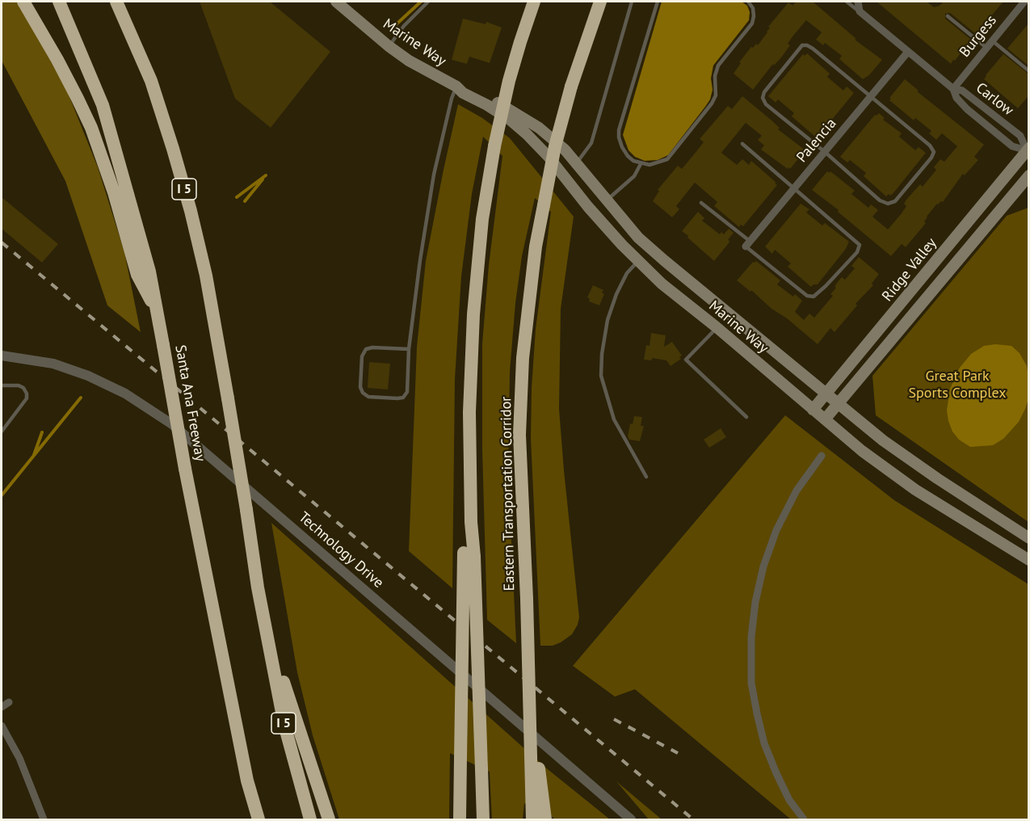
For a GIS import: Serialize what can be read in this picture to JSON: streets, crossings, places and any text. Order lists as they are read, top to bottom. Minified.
{"streets":{"highway":["I 5","Santa Ana Freeway","Eastern Transportation Corridor"],"main road":["Marine Way","Ridge Valley"],"street":["Burgess","Carlow","Palencia","Technology Drive"]},"crossings":[["Burgess","Carlow"],["Marine Way","Ridge Valley"],["Carlow","Palencia"],["Carlow","Ridge Valley"]],"parks":["Great Park Sports Complex"]}
